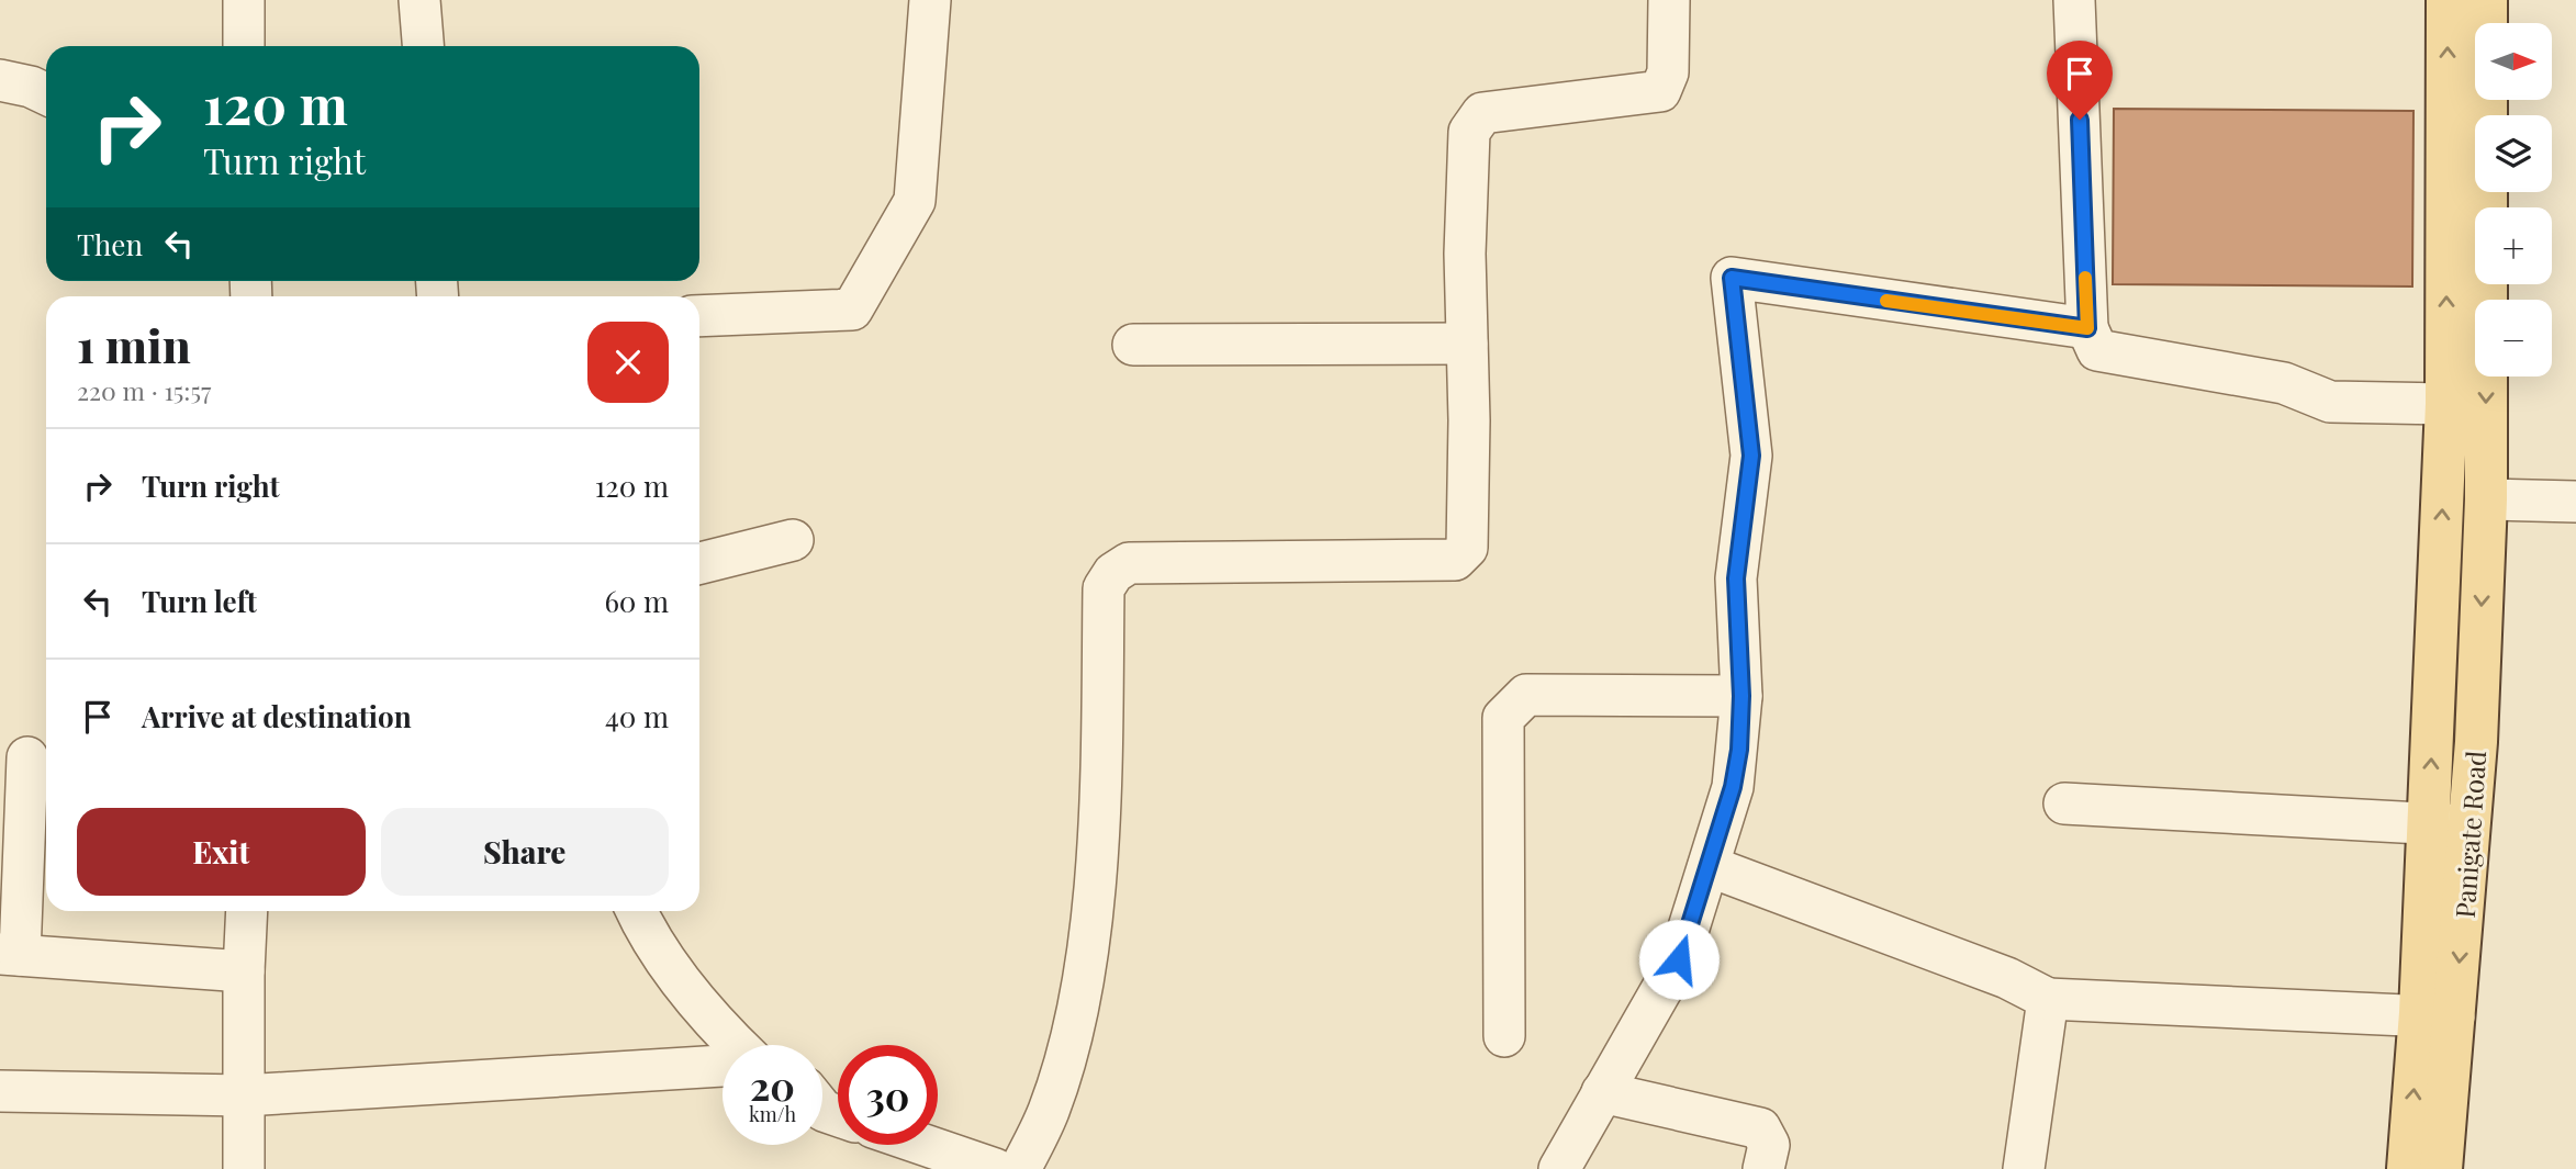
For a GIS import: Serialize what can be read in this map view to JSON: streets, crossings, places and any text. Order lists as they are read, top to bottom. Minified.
{"streets":{"main road":["Panigate Road"]},"north":"right","page":{"map_buttons":["+","−"],"turn":["120 m","Turn right"],"then":"Then","heading":["1 min","220 m · 15:57"],"list":[{"name":"Turn right","value":"120 m"},{"name":"Turn left","value":"60 m"},{"name":"Arrive at destination","value":"40 m"}],"buttons":["Exit","Share"],"speed":"20 km/h","limit":"30"}}
